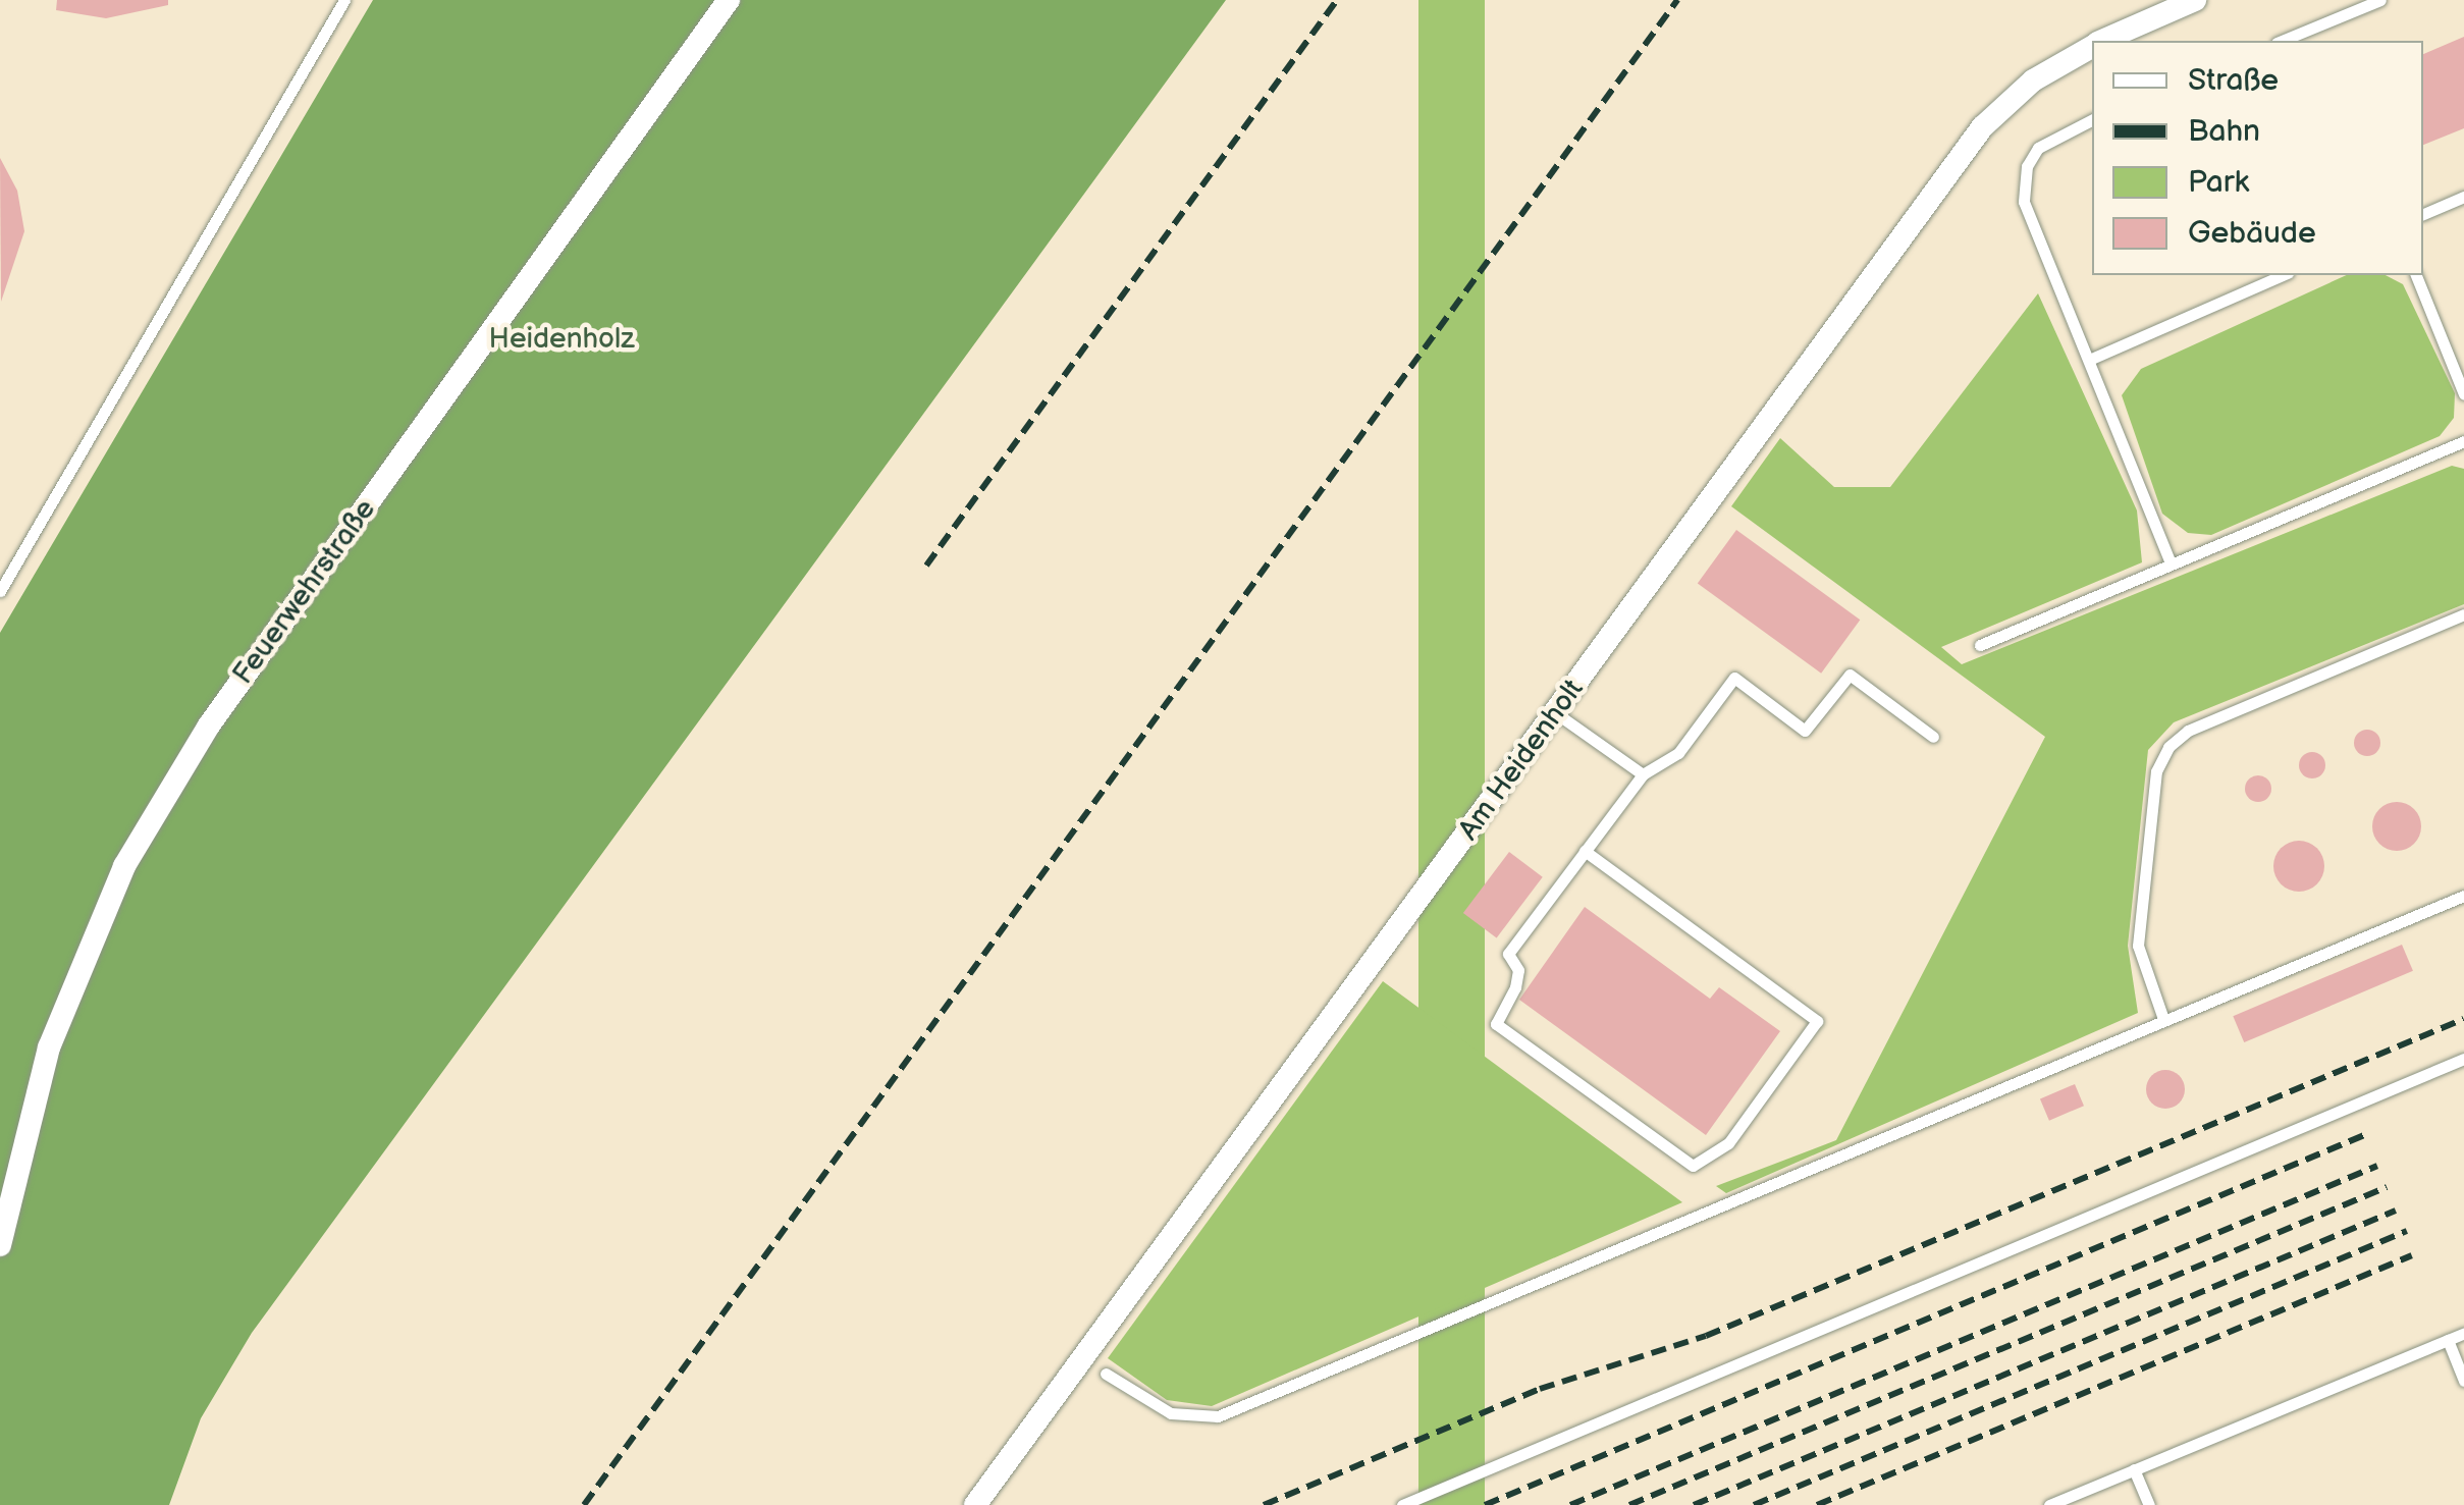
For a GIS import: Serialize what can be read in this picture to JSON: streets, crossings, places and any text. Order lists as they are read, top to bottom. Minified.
{"streets":{"street":["Feuerwehrstraße","Am Heidenholt"]},"parks":["Heidenholz"],"legend":["Straße","Bahn","Park","Gebäude"]}
